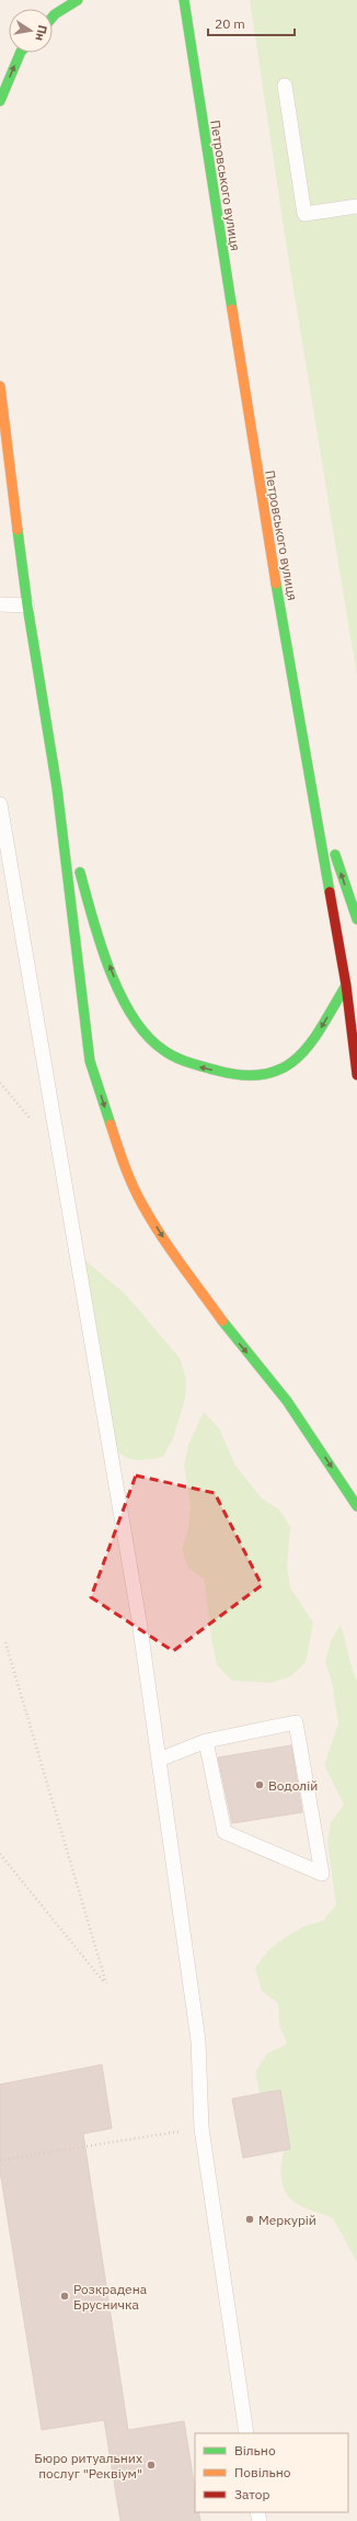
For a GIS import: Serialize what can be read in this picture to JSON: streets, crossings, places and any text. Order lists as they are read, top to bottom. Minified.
{"streets":{"main road":["Петровського вулиця"]},"places":["Водолій","Меркурій","Розкрадена Брусничка","Бюро ритуальних послуг \"Реквіум\""],"legend":["Вільно","Повільно","Затор"],"scale_bar":"20 m","north":"right"}
